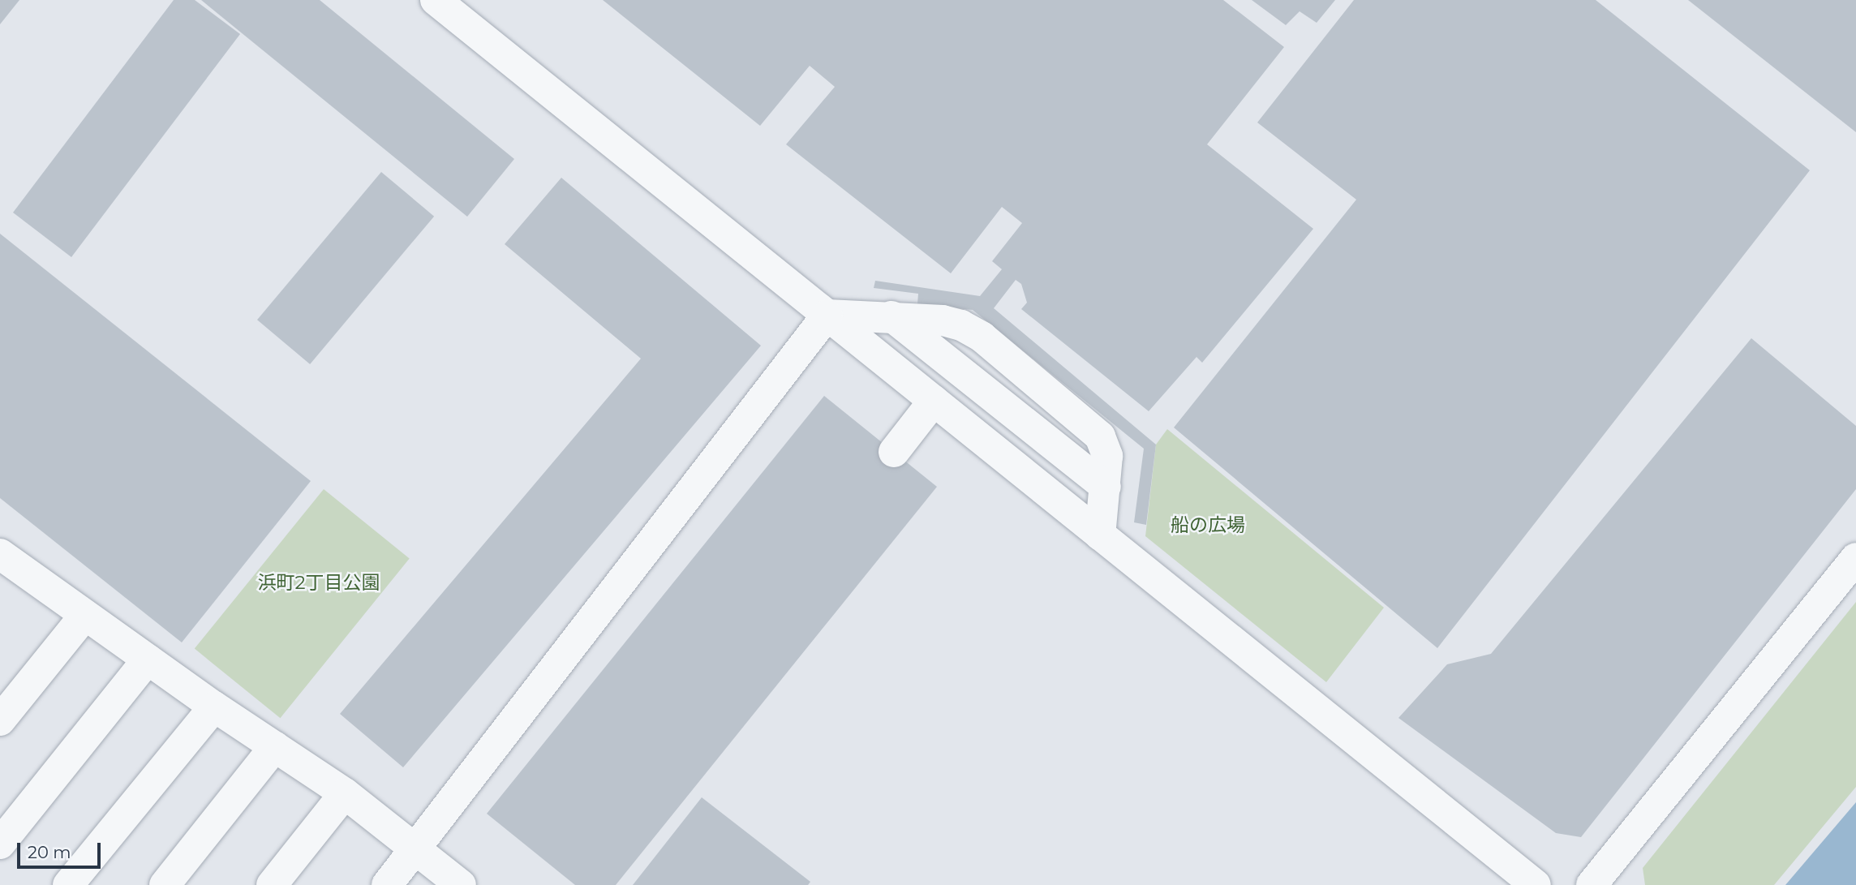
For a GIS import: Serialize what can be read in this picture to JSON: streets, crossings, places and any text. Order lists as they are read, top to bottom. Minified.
{"parks":["船の広場","浜町2丁目公園"],"scale_bar":"20 m"}
